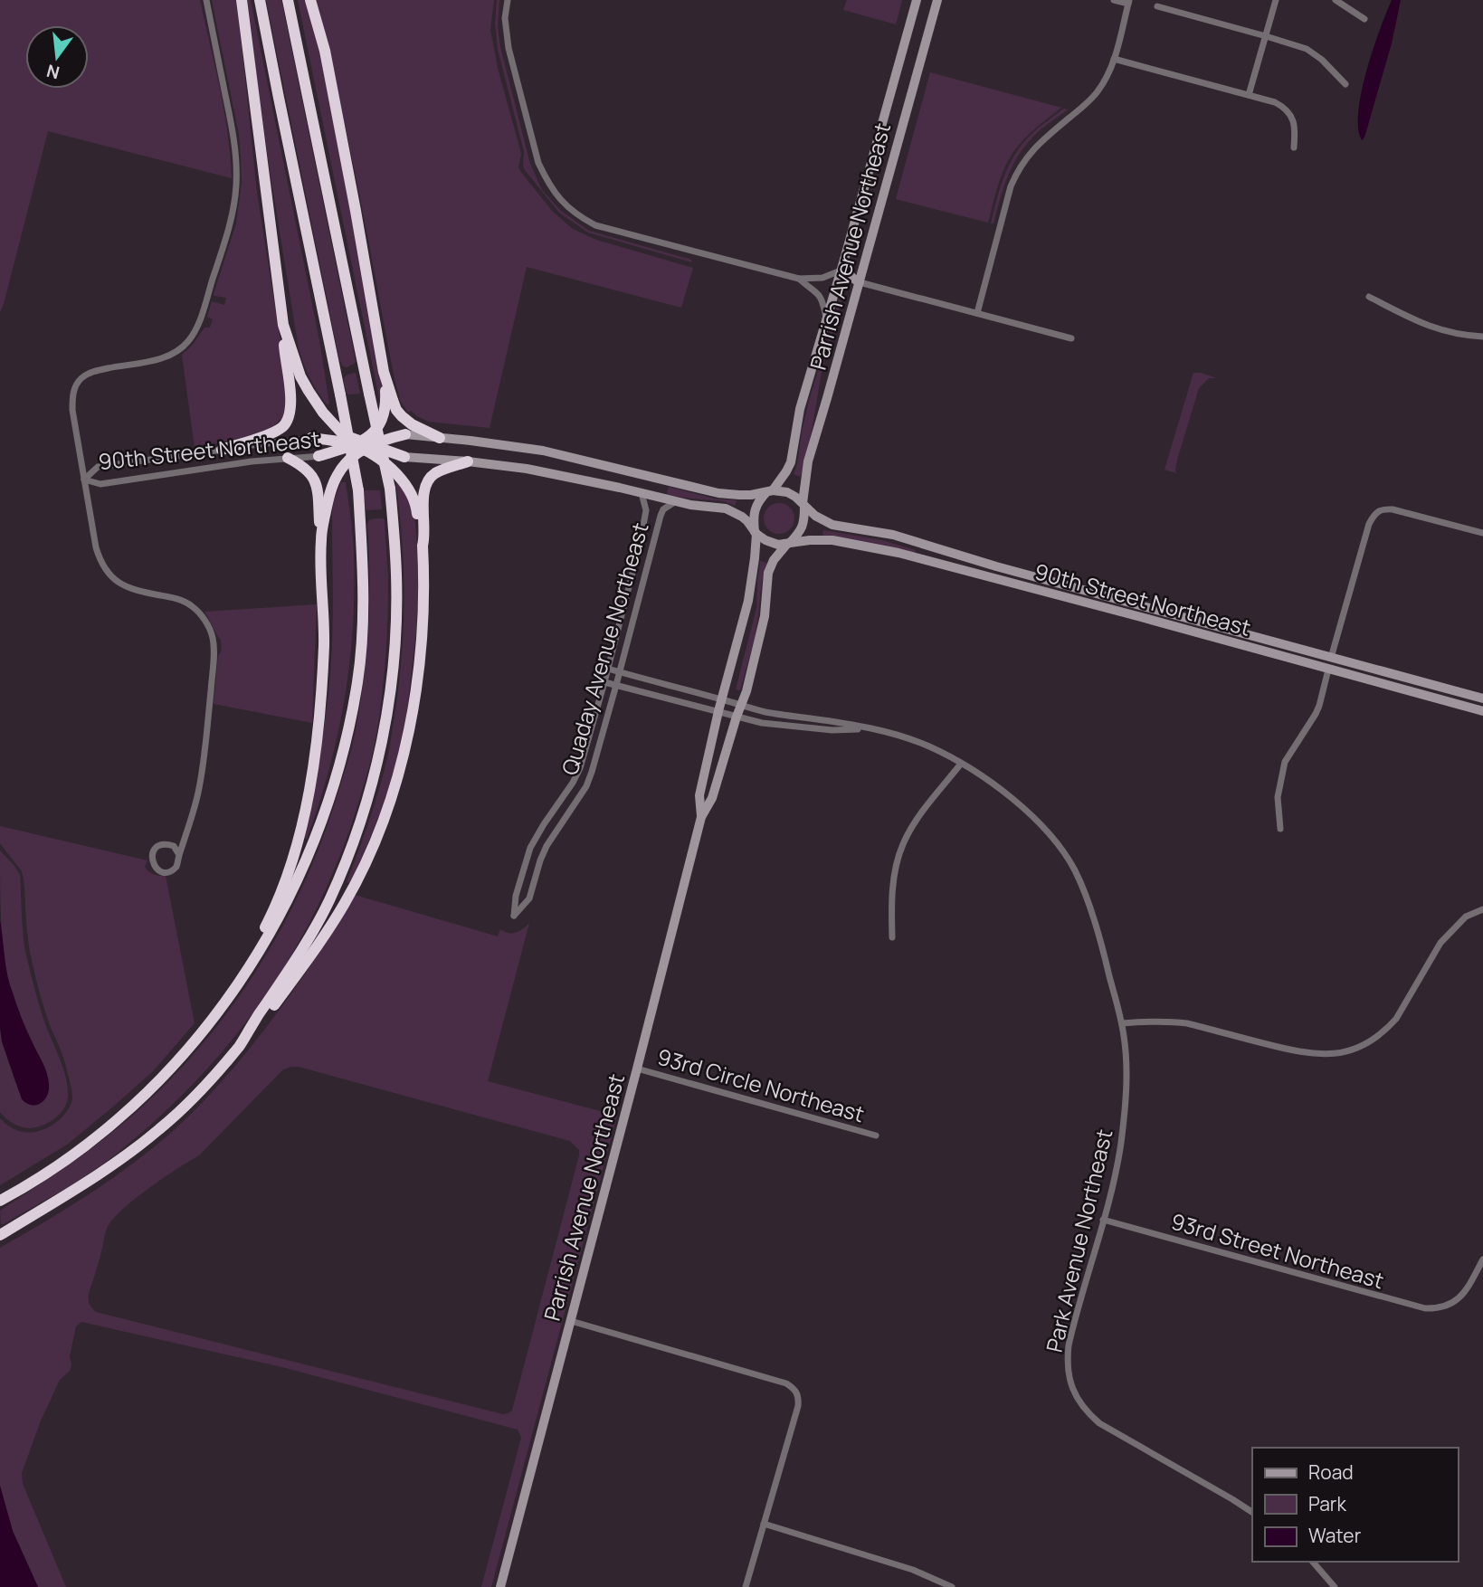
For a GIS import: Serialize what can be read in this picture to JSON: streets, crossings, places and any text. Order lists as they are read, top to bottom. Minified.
{"streets":{"main road":["Parrish Avenue Northeast","90th Street Northeast"],"street":["Quaday Avenue Northeast","93rd Circle Northeast","Park Avenue Northeast","93rd Street Northeast"]},"crossings":[["Parrish Avenue Northeast","90th Street Northeast"],["Parrish Avenue Northeast","93rd Circle Northeast"],["Parrish Avenue Northeast","Park Avenue Northeast"],["Quaday Avenue Northeast","Park Avenue Northeast"],["Park Avenue Northeast","93rd Street Northeast"]],"legend":["Road","Park","Water"],"north":"bottom"}
